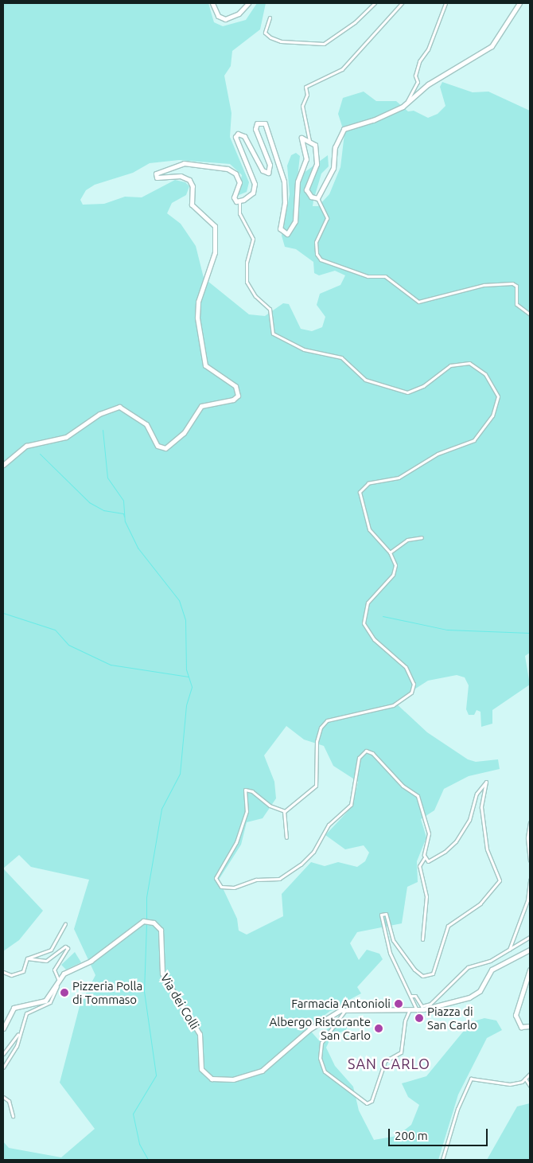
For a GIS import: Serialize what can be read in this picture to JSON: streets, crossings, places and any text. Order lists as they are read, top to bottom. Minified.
{"streets":{"street":["Via dei Colli"]},"districts":["SAN CARLO"],"places":["Pizzeria Polla di Tommaso","Farmacia Antonioli","Piazza di San Carlo","Albergo Ristorante San Carlo"],"scale_bar":"200 m"}
